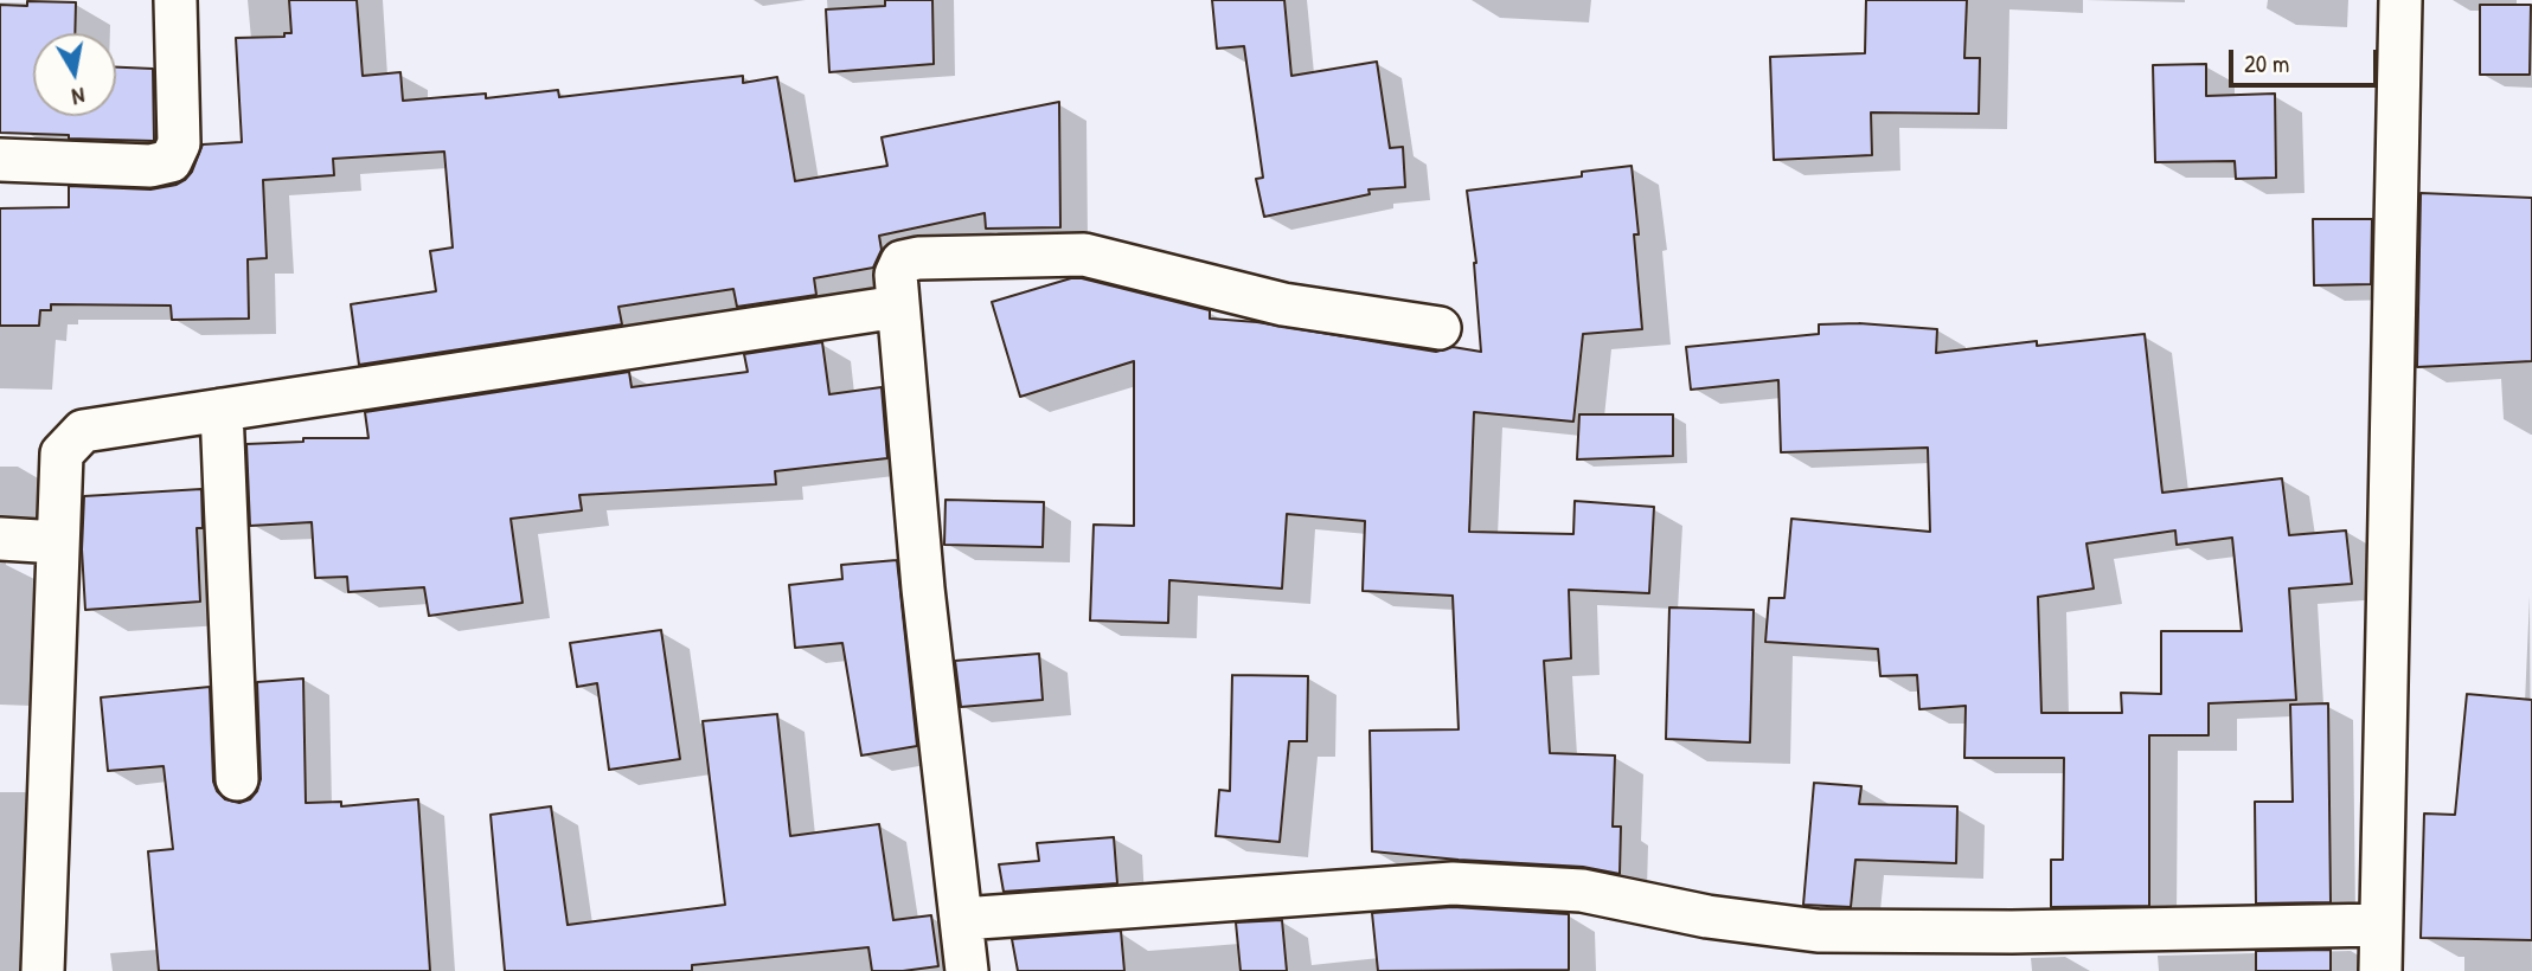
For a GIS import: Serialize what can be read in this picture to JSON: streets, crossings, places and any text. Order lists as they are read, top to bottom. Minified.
{"scale_bar":"20 m","north":"bottom"}
